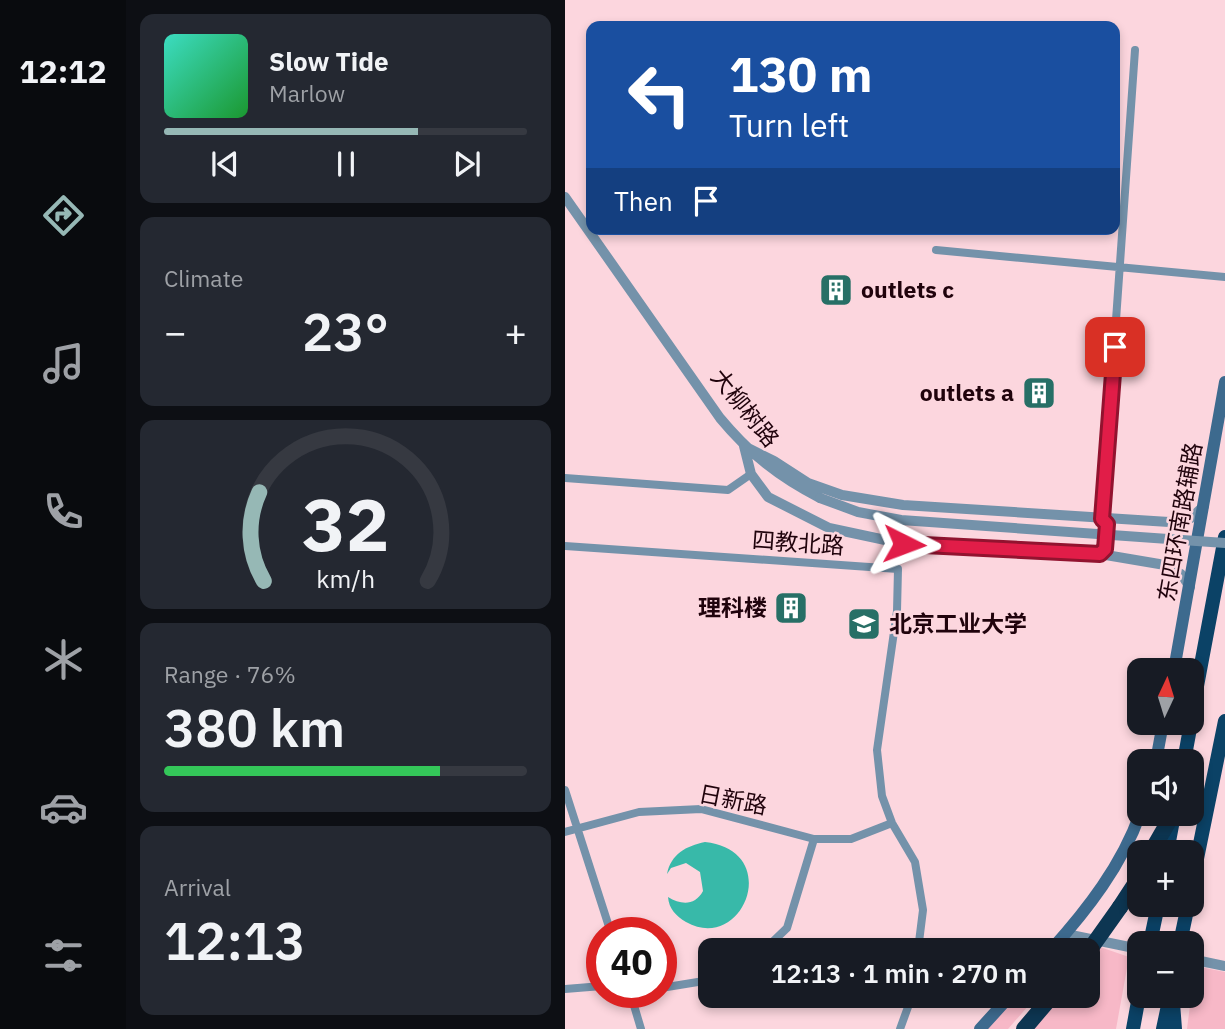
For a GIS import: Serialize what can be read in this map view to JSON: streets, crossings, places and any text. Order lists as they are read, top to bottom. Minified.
{"streets":{"main road":["东四环南路辅路"],"street":["大柳树路","四教北路","日新路"]},"crossings":[["四教北路","日新路"]],"places":{"building":["outlets c","outlets a","理科楼"],"school or university":["北京工业大学"]},"north":"top","page":{"tabs":"12:12","turn":["130 m","Turn left"],"song":["Slow Tide","Marlow"],"then":"Then","tile":["Climate",["Range · 76%","380 km"],["Arrival","12:13"]],"heat":["−","23°","+"],"map_buttons":["+","−"],"limit":"40","trip":"12:13 · 1 min · 270 m","gauge":["32","km/h"]}}
